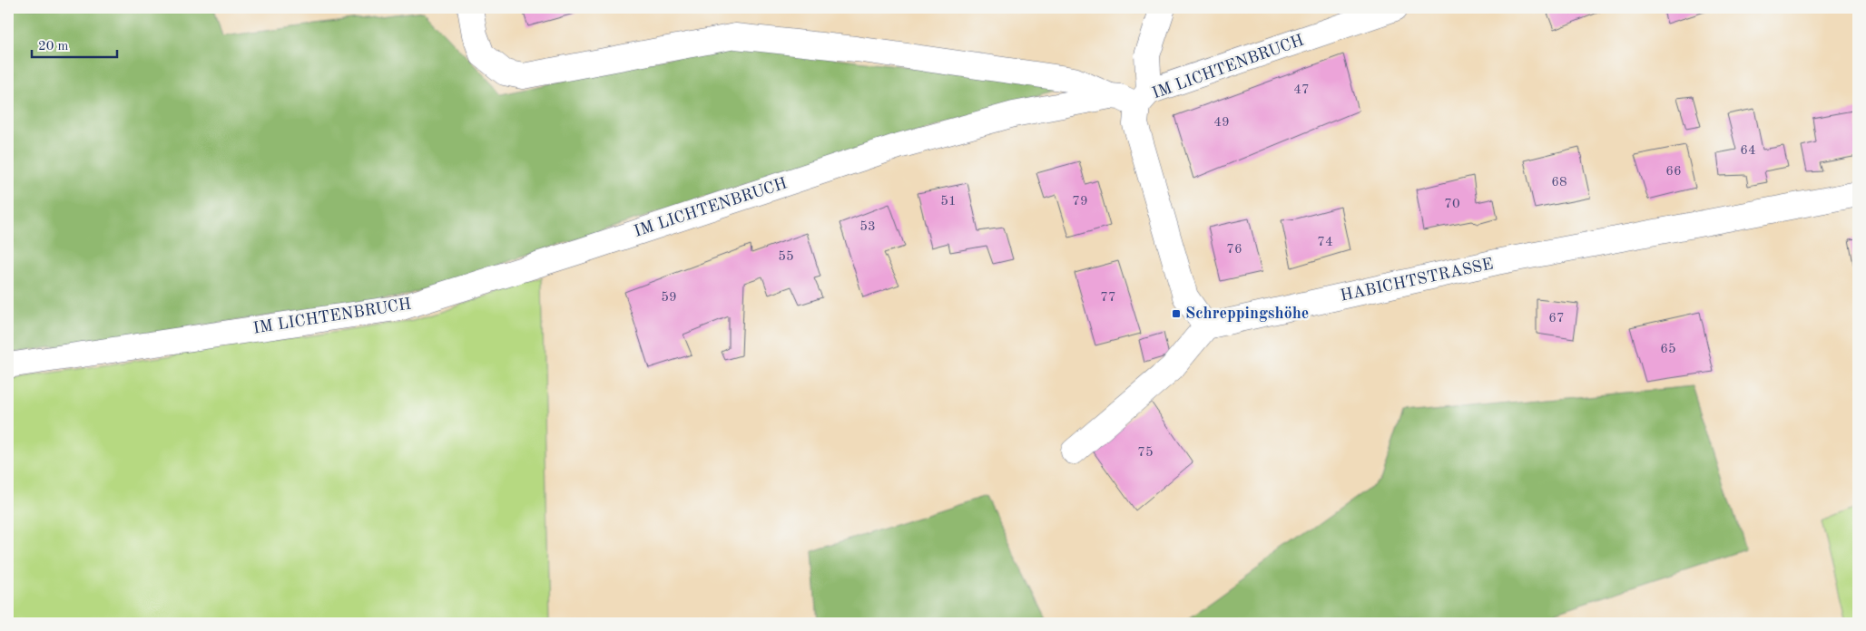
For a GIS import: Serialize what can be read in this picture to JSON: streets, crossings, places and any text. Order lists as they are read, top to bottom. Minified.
{"streets":{"street":["IM LICHTENBRUCH","HABICHTSTRASSE"]},"places":{"transit":["Schreppingshöhe"]},"house_numbers":["47","49","64","66","68","51","79","70","53","74","76","55","59","77","67","65","75"],"scale_bar":"20 m"}
